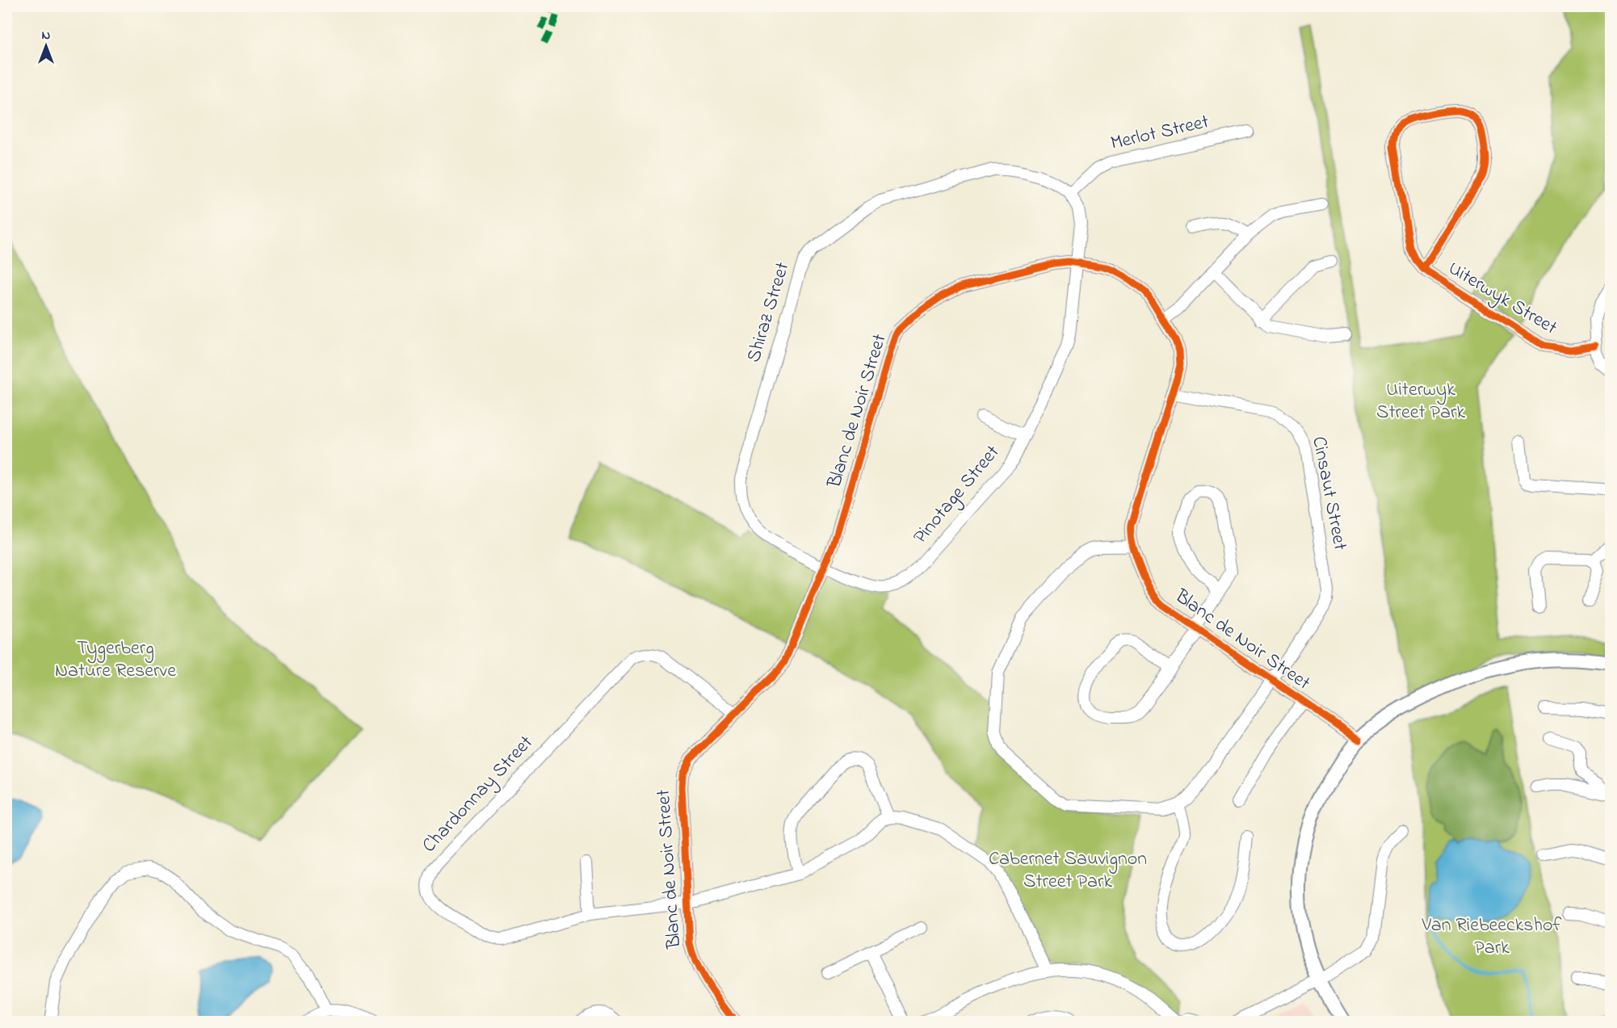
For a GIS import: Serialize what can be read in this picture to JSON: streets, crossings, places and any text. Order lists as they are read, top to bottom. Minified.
{"streets":{"street":["Merlot Street","Uiterwyk Street","Shiraz Street","Blanc de Noir Street","Cinsaut Street","Pinotage Street","Chardonnay Street"]},"crossings":[["Merlot Street","Shiraz Street"],["Shiraz Street","Blanc de Noir Street"],["Shiraz Street","Pinotage Street"],["Blanc de Noir Street","Cinsaut Street"],["Blanc de Noir Street","Pinotage Street"],["Blanc de Noir Street","Chardonnay Street"]],"parks":["Uiterwyk Street Park","Tygerberg Nature Reserve","Cabernet Sauvignon Street Park","Van Riebeeckshof Park"],"north":"top"}
